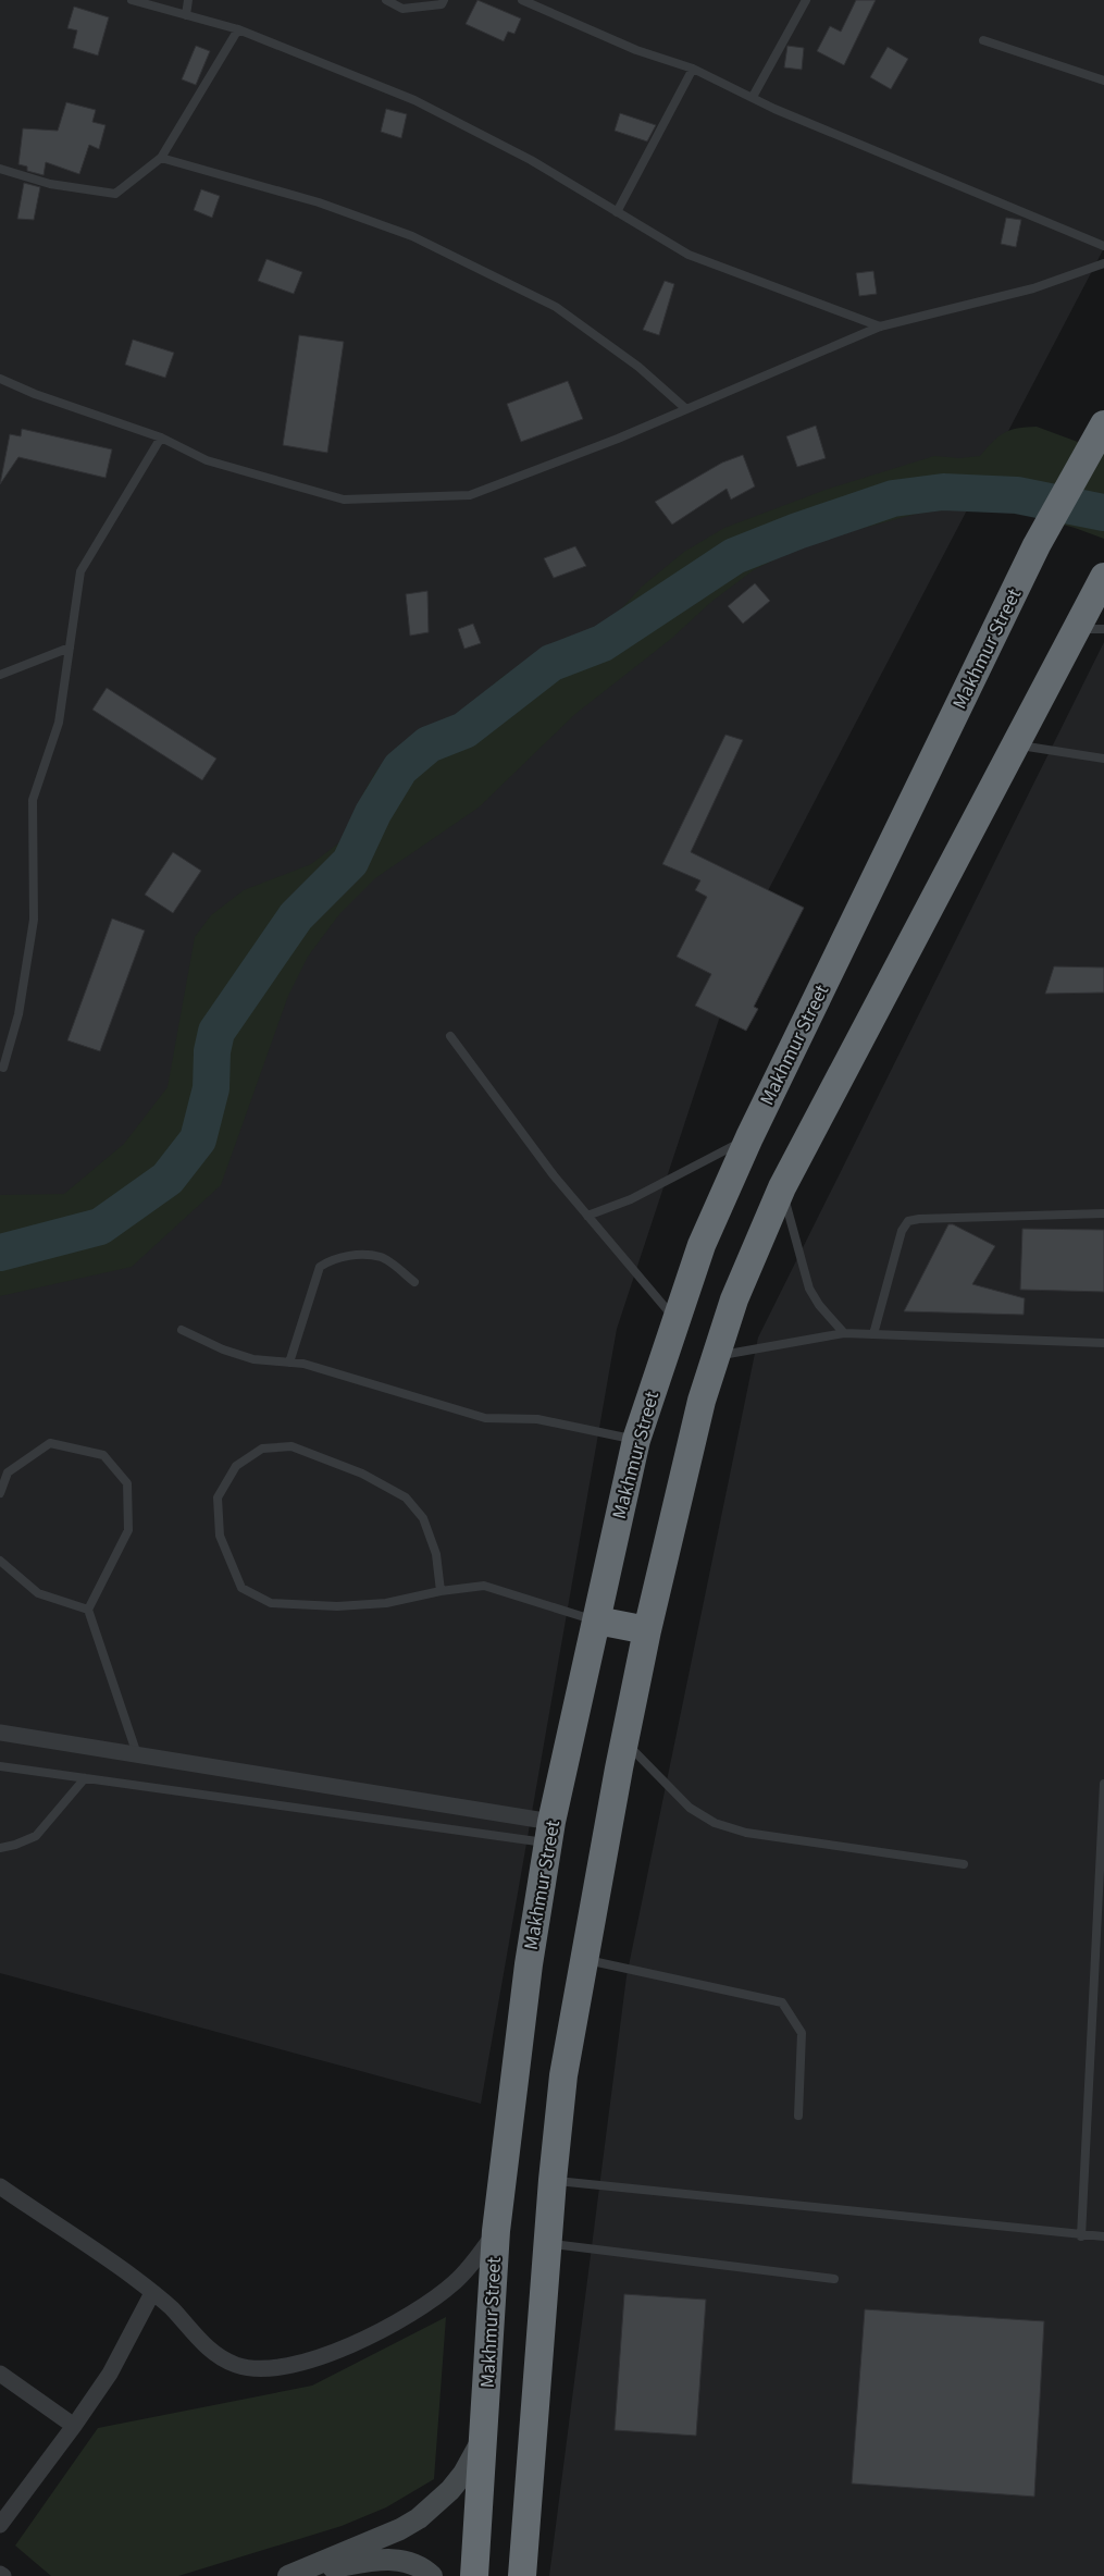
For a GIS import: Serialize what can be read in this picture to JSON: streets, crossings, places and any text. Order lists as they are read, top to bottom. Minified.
{"streets":{"highway":["Makhmur Street"]}}
